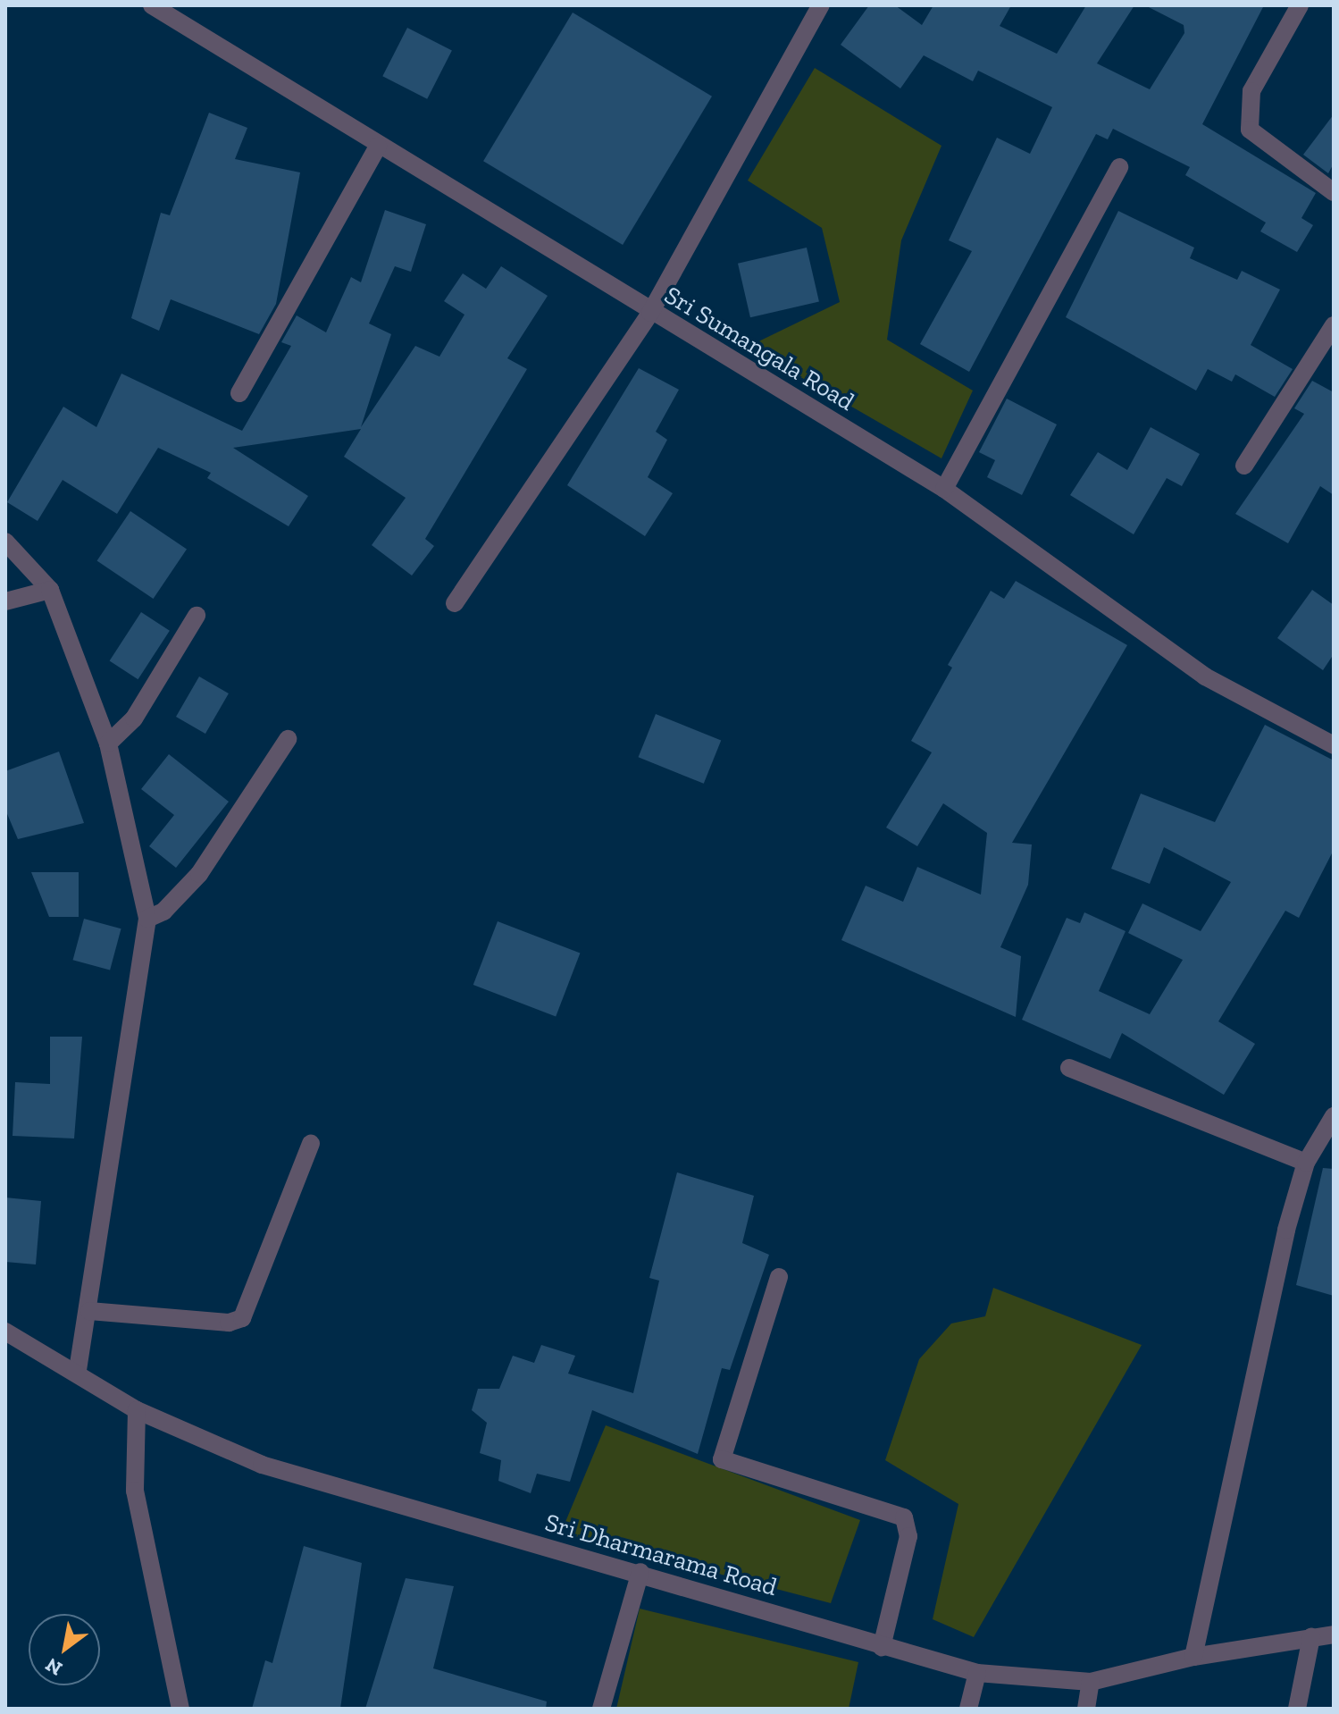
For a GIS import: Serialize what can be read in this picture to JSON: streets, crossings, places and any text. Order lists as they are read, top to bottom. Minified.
{"streets":{"street":["Sri Sumangala Road","Sri Dharmarama Road"]},"north":"bottom left"}
